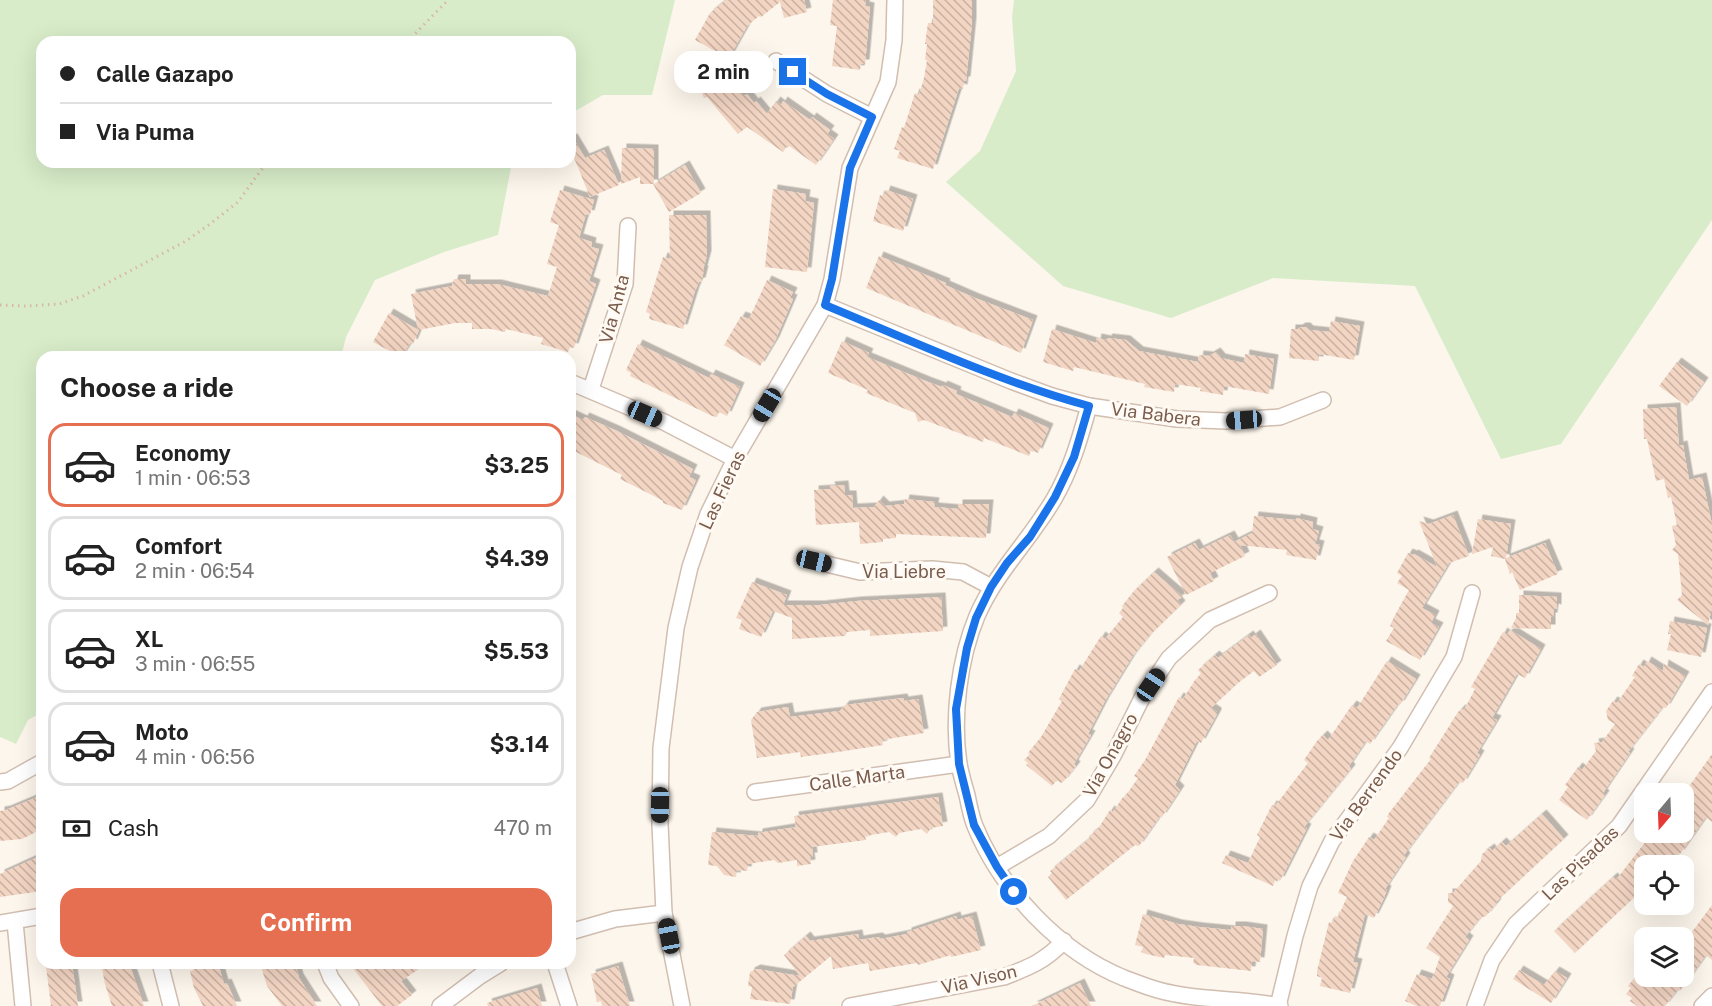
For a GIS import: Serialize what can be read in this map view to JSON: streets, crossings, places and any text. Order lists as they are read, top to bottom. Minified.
{"streets":{"street":["Via Anta","Via Babera","Las Fieras","Via Liebre","Via Onagro","Calle Marta","Via Berrendo","Las Pisadas","Via Vison"]},"crossings":[["Via Babera","Las Fieras"]],"north":"bottom","page":{"banner":["Calle Gazapo","Via Puma"],"bubble":"2 min","heading":"Choose a ride","list":[{"name":"Economy","note":"1 min · 06:53","value":"$3.25"},{"name":"Comfort","note":"2 min · 06:54","value":"$4.39"},{"name":"XL","note":"3 min · 06:55","value":"$5.53"},{"name":"Moto","note":"4 min · 06:56","value":"$3.14"}],"pay":["Cash","470 m"],"buttons":"Confirm"}}
